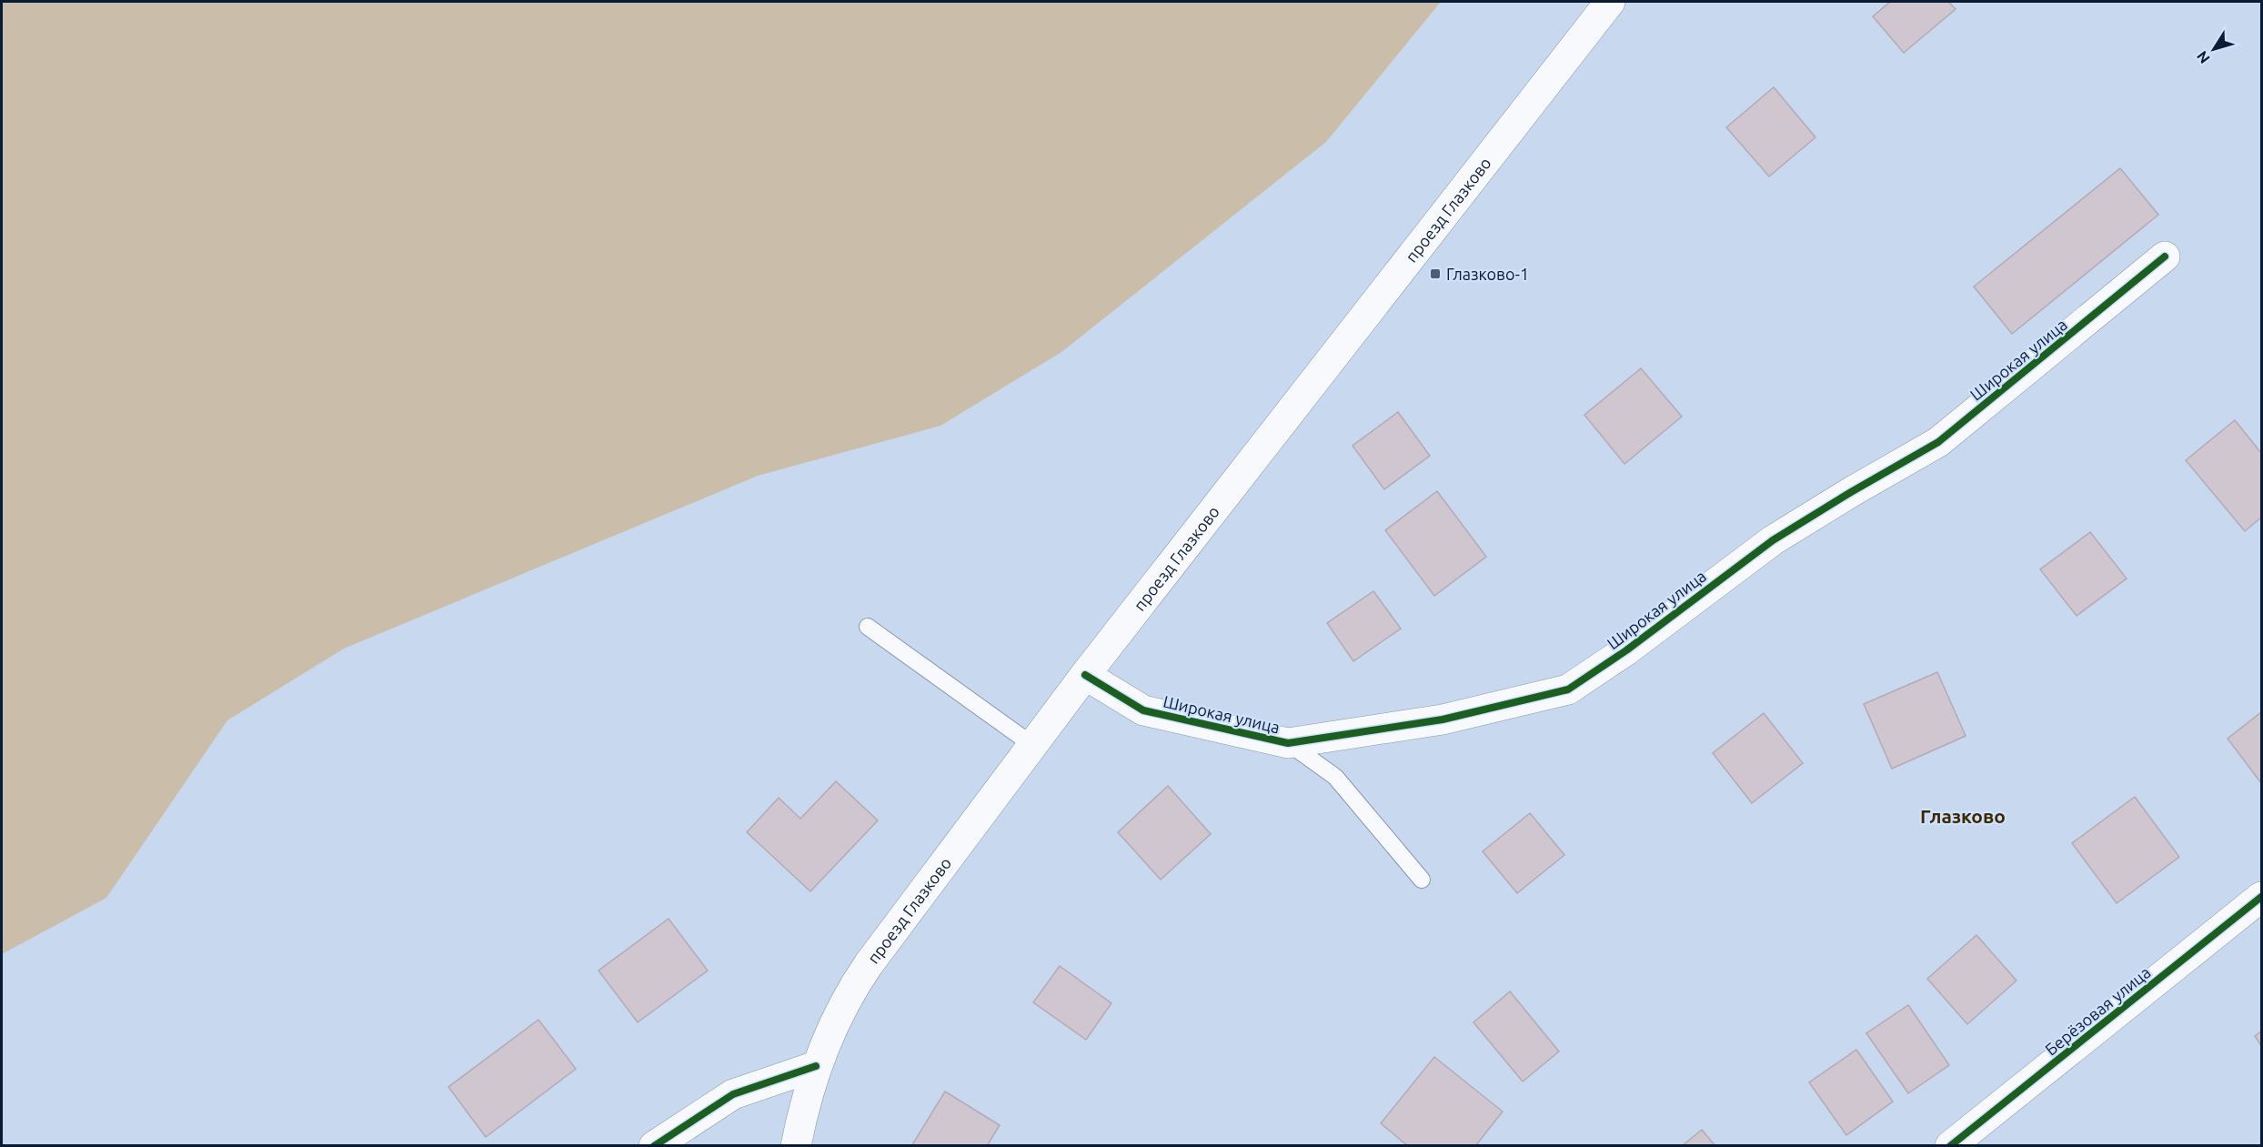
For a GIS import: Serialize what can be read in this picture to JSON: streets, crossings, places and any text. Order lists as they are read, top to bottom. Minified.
{"streets":{"street":["проезд Глазково","Широкая улица","Берёзовая улица"]},"crossings":[["проезд Глазково","Широкая улица"]],"districts":["Глазково"],"places":{"transit":["Глазково-1"]},"north":"bottom left"}
